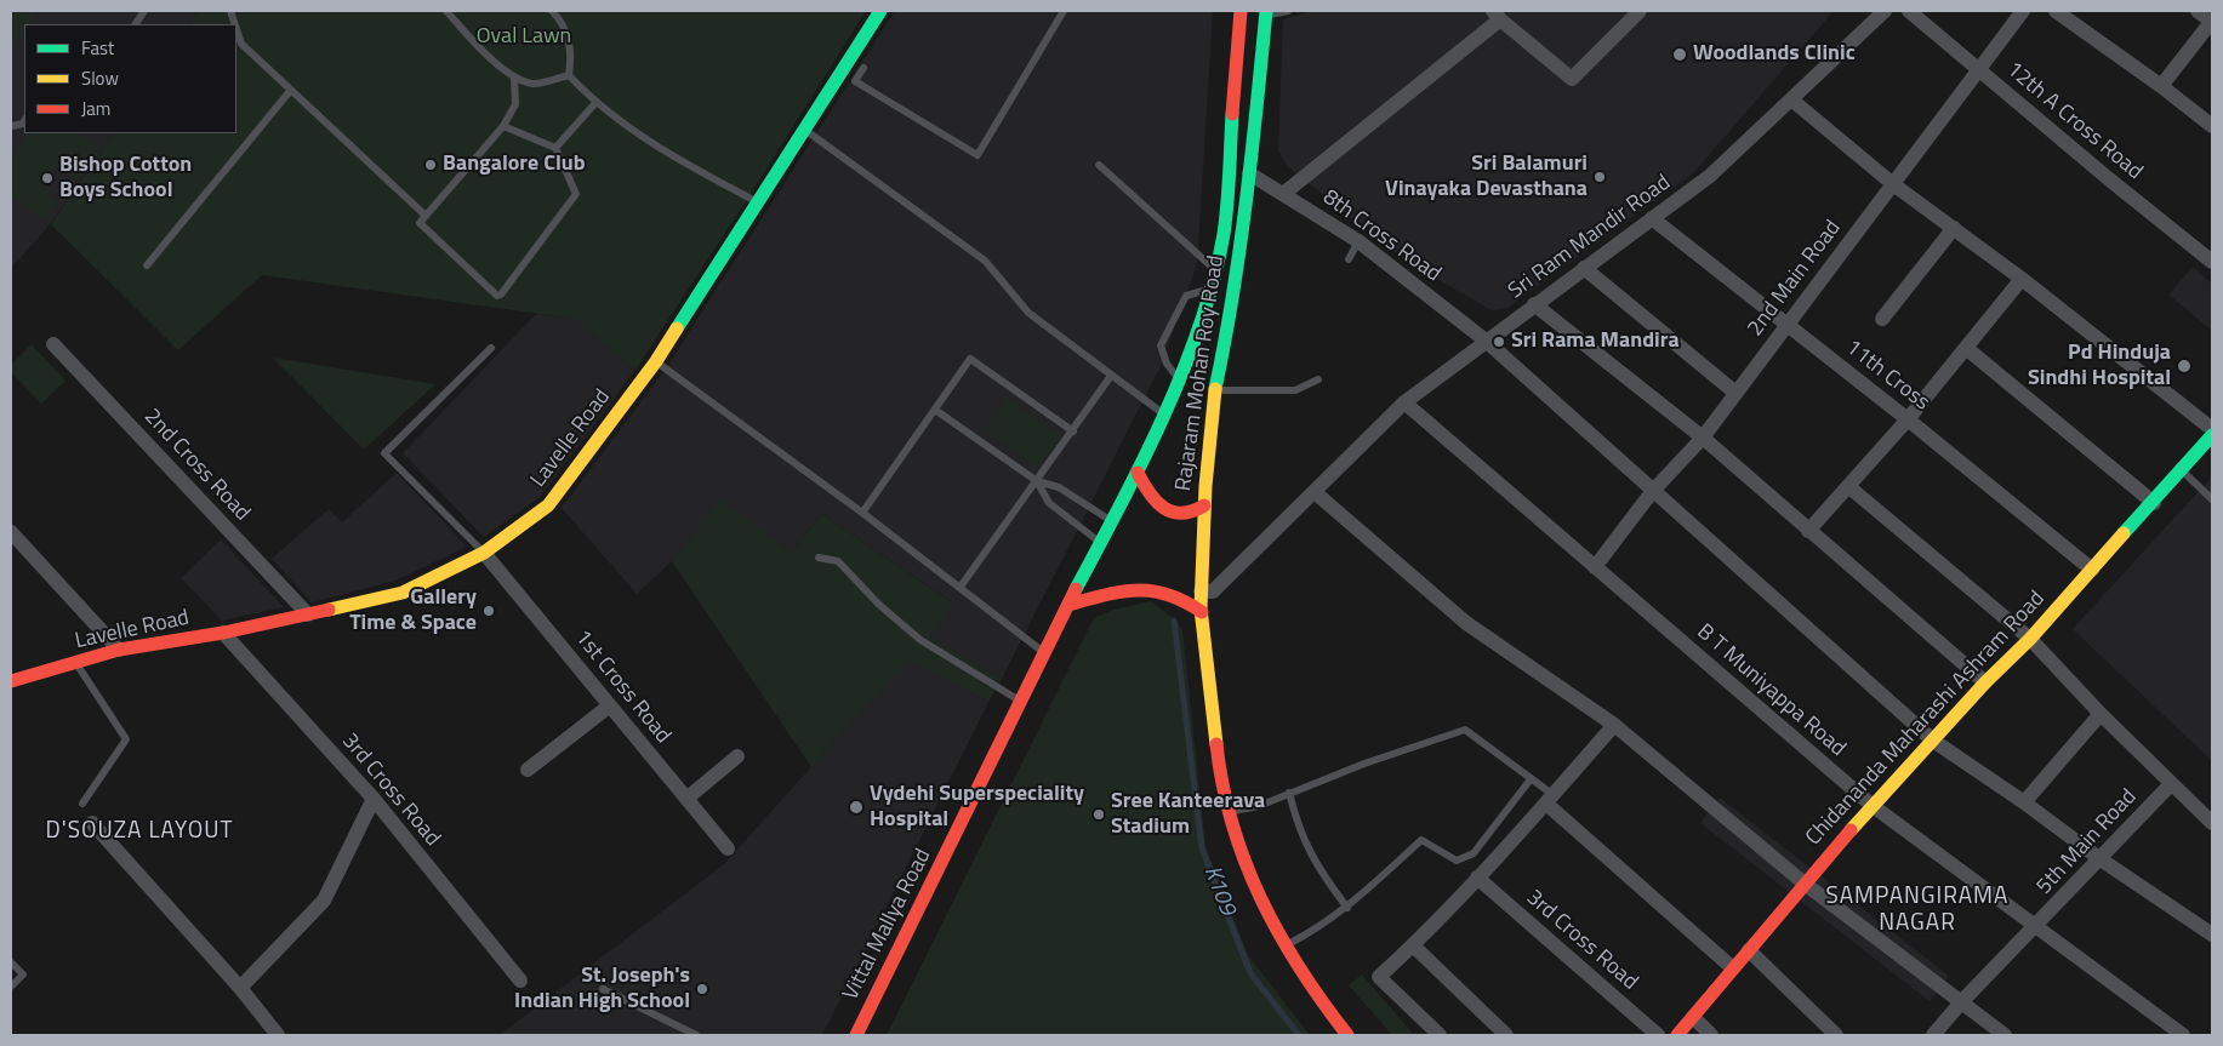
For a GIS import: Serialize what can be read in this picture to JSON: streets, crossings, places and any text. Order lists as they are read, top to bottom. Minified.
{"streets":{"main road":["Rajaram Mohan Roy Road","Lavelle Road","Chidananda Maharashi Ashram Road","Vittal Mallya Road"],"street":["12th A Cross Road","8th Cross Road","Sri Ram Mandir Road","2nd Main Road","11th Cross","2nd Cross Road","1st Cross Road","B T Muniyappa Road","3rd Cross Road","5th Main Road"]},"crossings":[["12th A Cross Road","2nd Main Road"],["8th Cross Road","Sri Ram Mandir Road"],["8th Cross Road","2nd Main Road"],["8th Cross Road","Rajaram Mohan Roy Road"],["8th Cross Road","Chidananda Maharashi Ashram Road"],["8th Cross Road","5th Main Road"],["Sri Ram Mandir Road","Rajaram Mohan Roy Road"],["Sri Ram Mandir Road","11th Cross"],["Sri Ram Mandir Road","B T Muniyappa Road"],["2nd Main Road","11th Cross"],["2nd Main Road","B T Muniyappa Road"],["Rajaram Mohan Roy Road","Vittal Mallya Road"],["11th Cross","Chidananda Maharashi Ashram Road"],["Lavelle Road","2nd Cross Road"],["Lavelle Road","1st Cross Road"],["Lavelle Road","3rd Cross Road"],["B T Muniyappa Road","Chidananda Maharashi Ashram Road"],["B T Muniyappa Road","5th Main Road"]],"districts":["D'SOUZA LAYOUT","SAMPANGIRAMA NAGAR"],"water":["K109"],"parks":["Oval Lawn"],"places":["Woodlands Clinic","Bangalore Club","Sri Balamuri Vinayaka Devasthana","Bishop Cotton Boys School","Sri Rama Mandira","Pd Hinduja Sindhi Hospital","Gallery Time & Space","Vydehi Superspeciality Hospital","Sree Kanteerava Stadium","St. Joseph's Indian High School"],"legend":["Fast","Slow","Jam"]}
